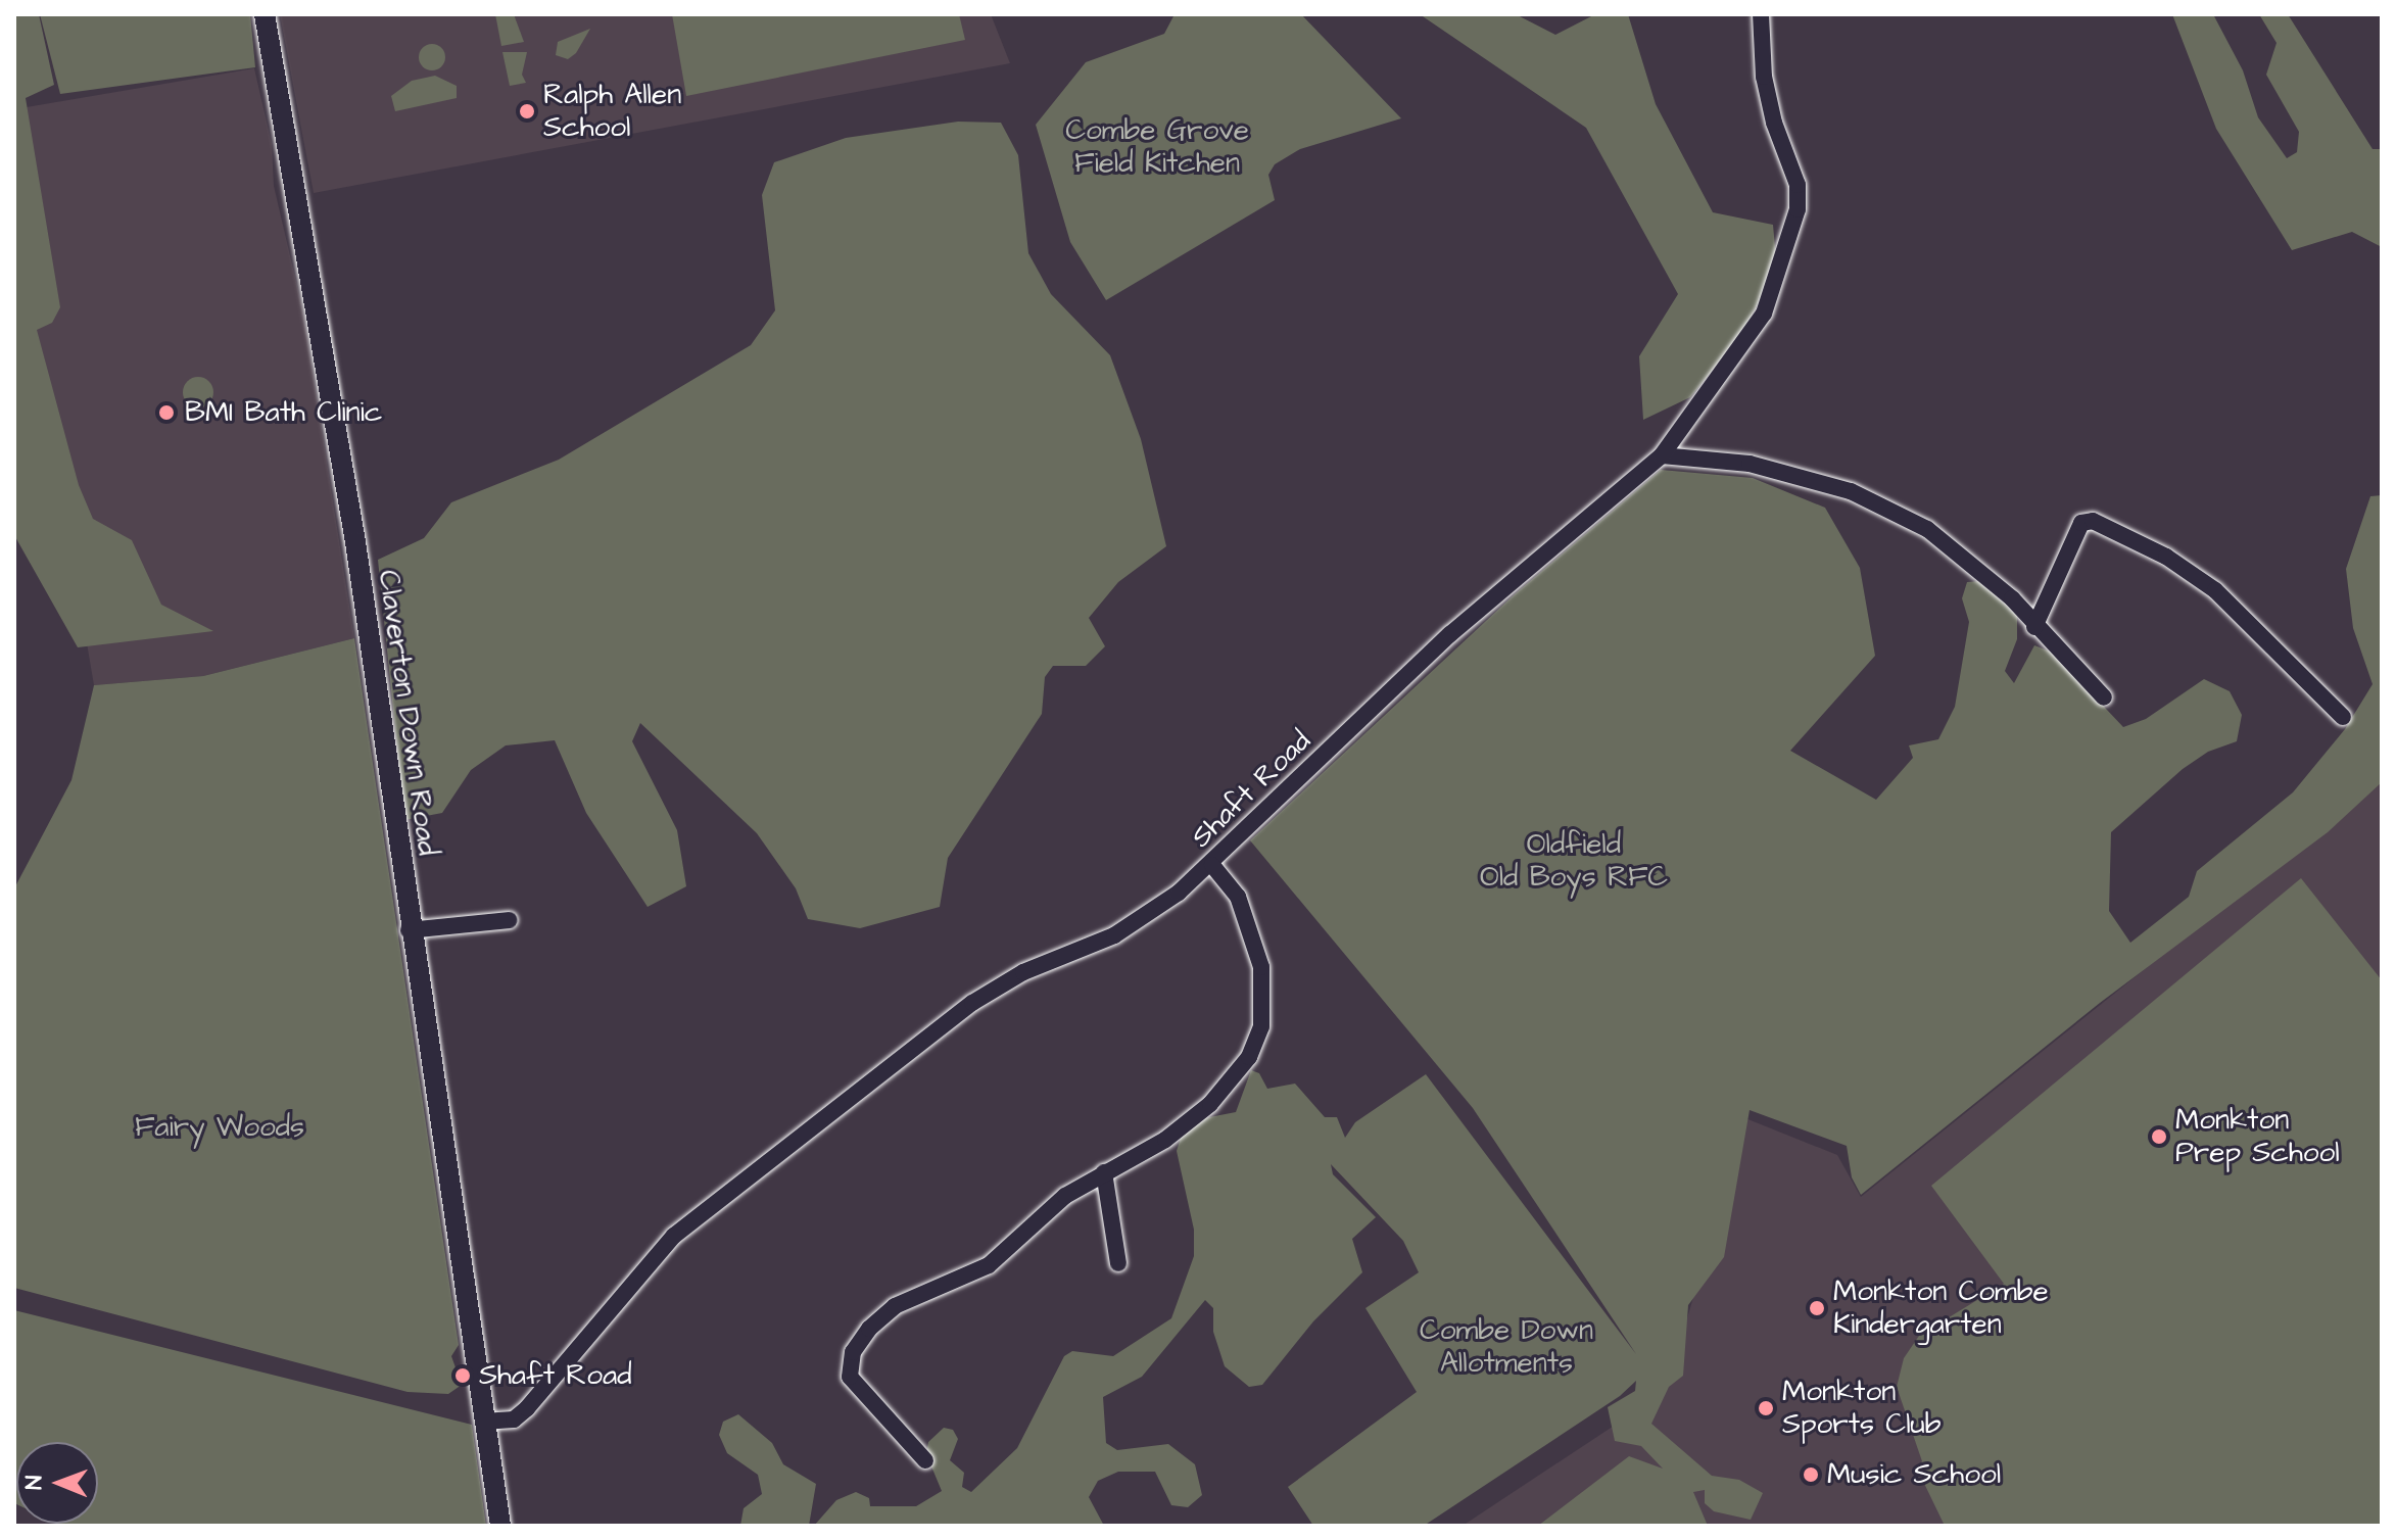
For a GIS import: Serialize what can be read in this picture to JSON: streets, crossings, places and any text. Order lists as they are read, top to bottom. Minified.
{"streets":{"street":["Claverton Down Road","Shaft Road"]},"crossings":[["Claverton Down Road","Shaft Road"]],"parks":["Combe Grove Field Kitchen","Oldfield Old Boys RFC","Fairy Woods","Combe Down Allotments"],"places":["Ralph Allen School","BMI Bath Clinic","Monkton Prep School","Monkton Combe Kindergarten","Shaft Road","Monkton Sports Club","Music School"],"north":"left"}
